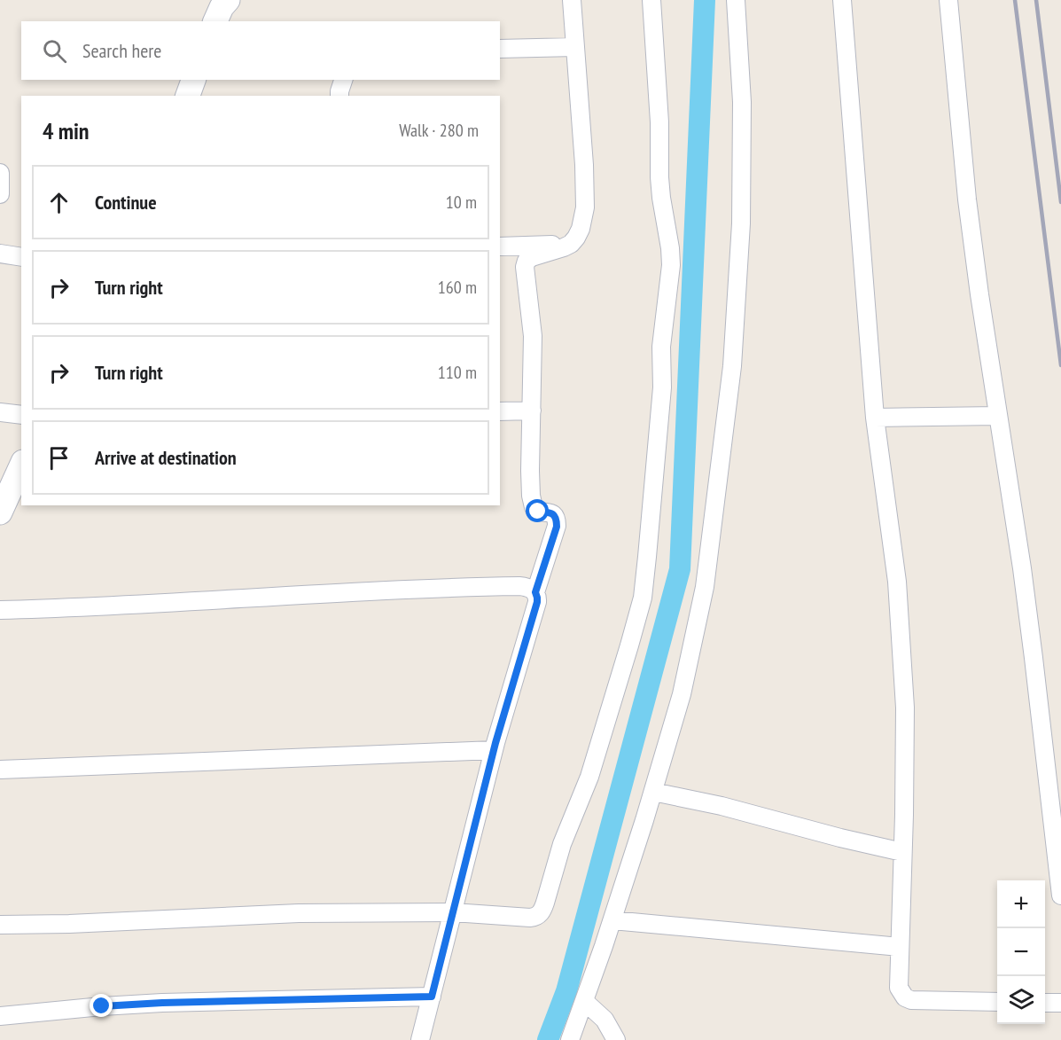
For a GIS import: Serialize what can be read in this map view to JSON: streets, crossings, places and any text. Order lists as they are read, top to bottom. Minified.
{"page":{"search":"Search here","heading":["4 min","Walk · 280 m"],"list":[["Continue","10 m"],["Turn right","160 m"],["Turn right","110 m"],"Arrive at destination"],"map_buttons":["+","−"]}}
